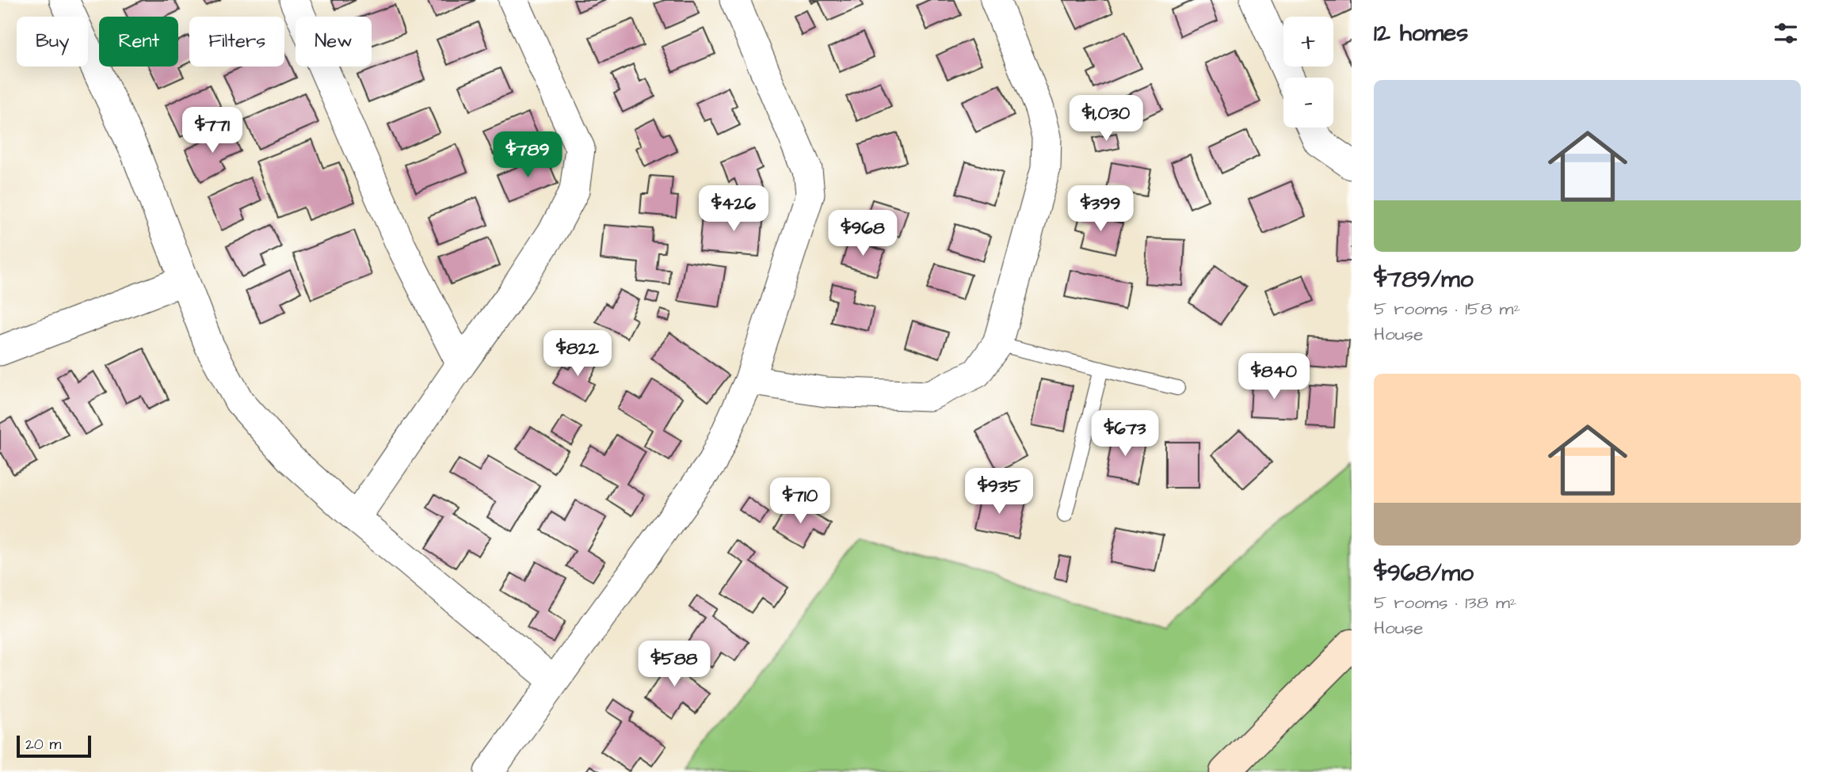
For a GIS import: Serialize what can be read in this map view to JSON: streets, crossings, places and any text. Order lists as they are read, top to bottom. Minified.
{"scale_bar":"20 m","page":{"heading":"12 homes","map_buttons":["+","−"],"chip":["Buy","Rent","Filters","New"],"list":[{"name":"$789/mo","note":"5 rooms · 158 m² · House"},{"name":"$968/mo","note":"5 rooms · 138 m² · House"}],"price":["$1,030","$771","$789","$426","$399","$968","$822","$840","$673","$935","$710","$588"],"scale":"20 m"}}
